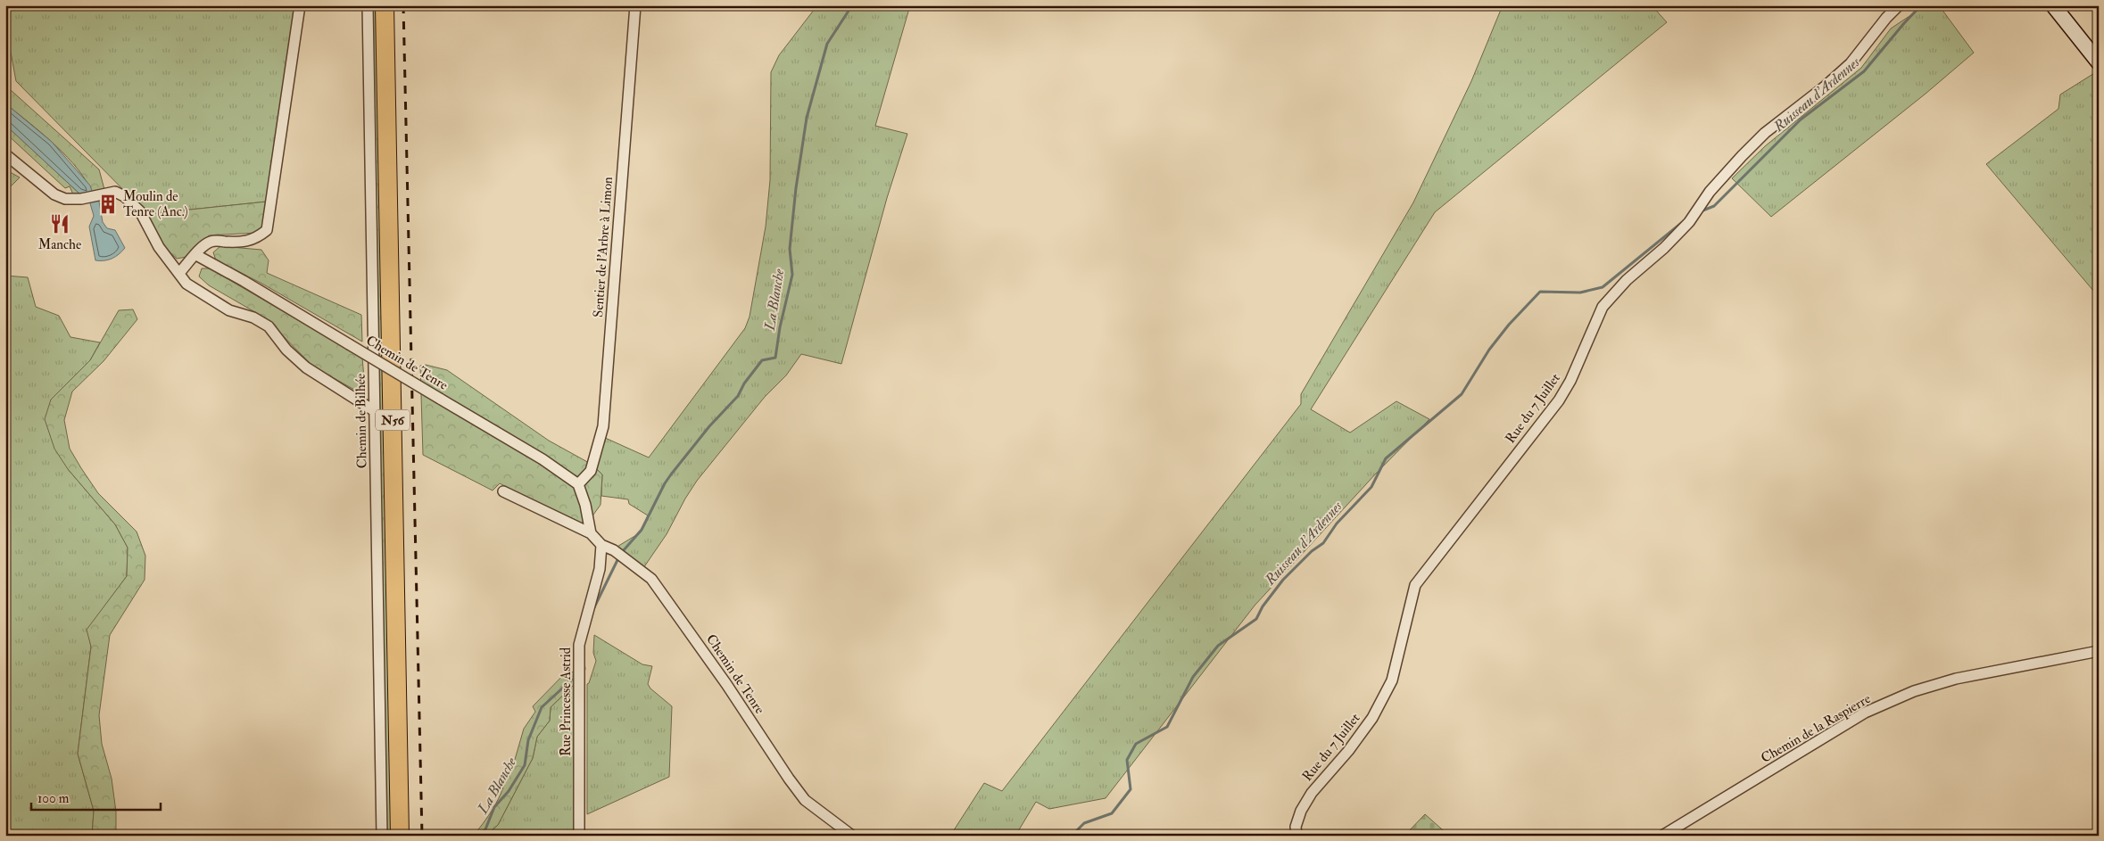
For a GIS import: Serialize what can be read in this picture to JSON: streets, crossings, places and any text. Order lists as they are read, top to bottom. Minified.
{"streets":{"highway":["N56"],"street":["Sentier de l'Arbre à Limon","Chemin de Tenre","Rue du 7 Juillet","Chemin de Bilhée","Rue Princesse Astrid","Chemin de la Raspierre"]},"crossings":[["Sentier de l'Arbre à Limon","Chemin de Tenre"],["Chemin de Tenre","Rue Princesse Astrid"]],"water":["Ruisseau d'Ardennes","La Blanche"],"places":{"building":["Moulin de Tenre (Anc.)"],"restaurant":["Manche"]},"scale_bar":"100 m"}
